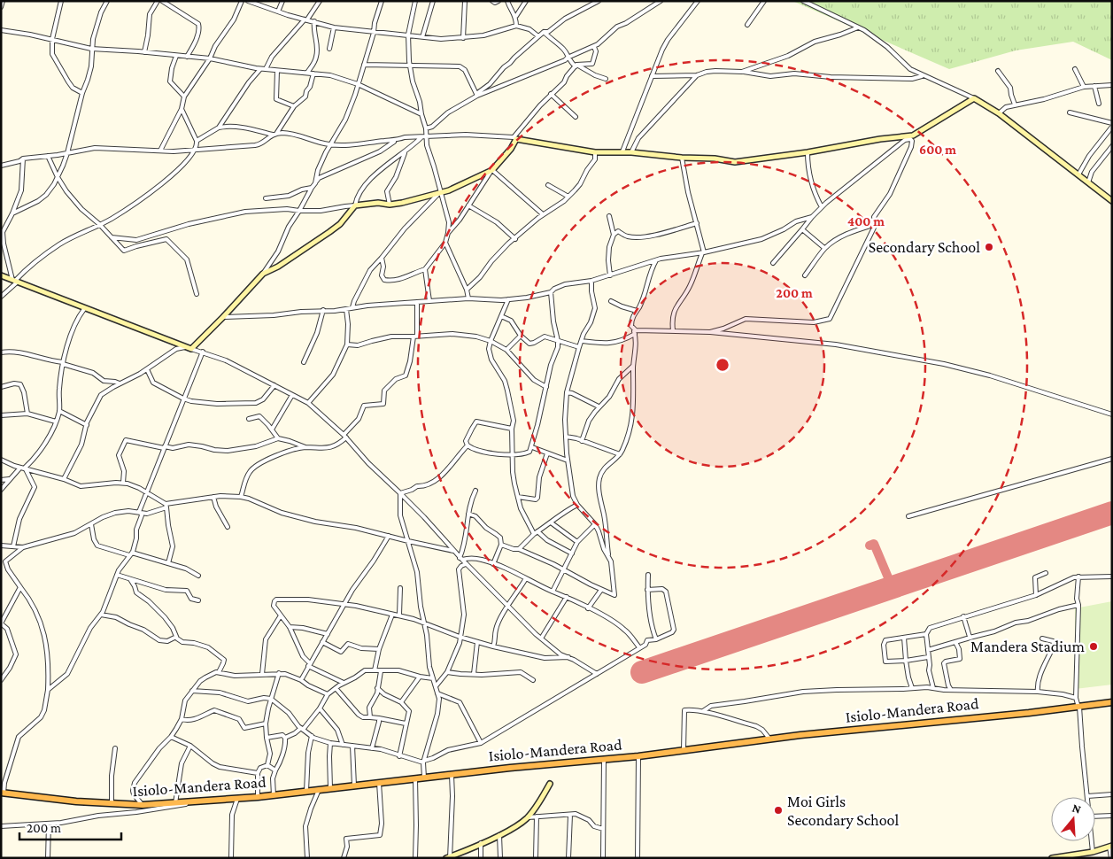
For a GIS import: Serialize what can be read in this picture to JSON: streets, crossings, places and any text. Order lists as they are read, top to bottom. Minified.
{"streets":{"highway":["Isiolo-Mandera Road"]},"places":["Secondary School","Mandera Stadium","Moi Girls Secondary School"],"scale_bar":"200 m","north":"top","rings":["600 m","400 m","200 m"]}
